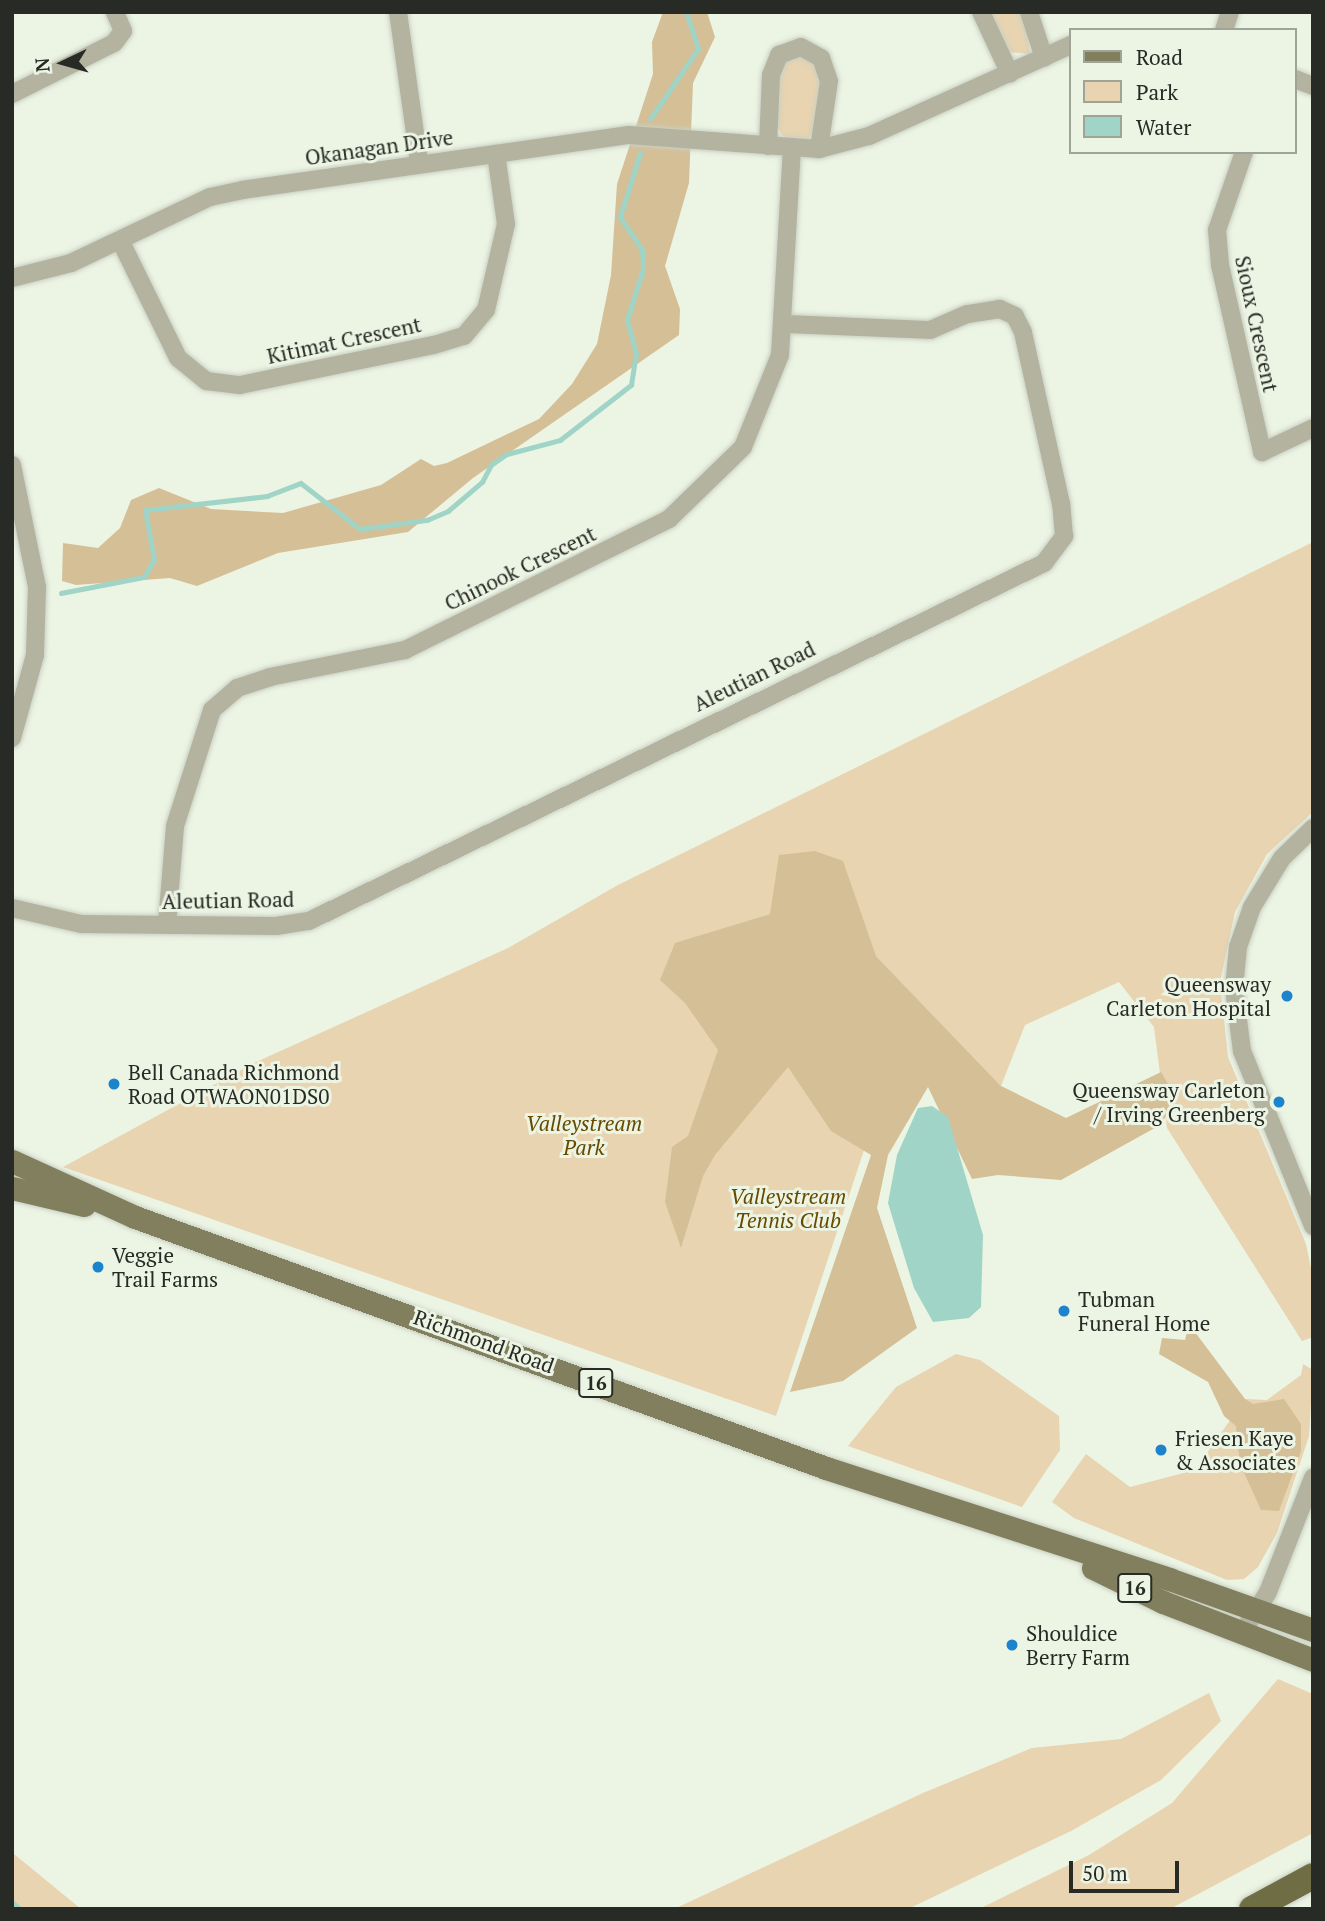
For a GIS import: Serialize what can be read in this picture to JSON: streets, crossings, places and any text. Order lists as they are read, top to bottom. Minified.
{"streets":{"main road":["Richmond Road","16"],"street":["Okanagan Drive","Sioux Crescent","Kitimat Crescent","Chinook Crescent","Aleutian Road"]},"crossings":[["Okanagan Drive","Kitimat Crescent"],["Okanagan Drive","Chinook Crescent"],["Chinook Crescent","Aleutian Road"]],"parks":["Valleystream Park","Valleystream Tennis Club"],"places":["Queensway Carleton Hospital","Bell Canada Richmond Road OTWAON01DS0","Queensway Carleton / Irving Greenberg","Veggie Trail Farms","Tubman Funeral Home","Friesen Kaye & Associates","Shouldice Berry Farm"],"legend":["Road","Park","Water"],"scale_bar":"50 m","north":"left"}
